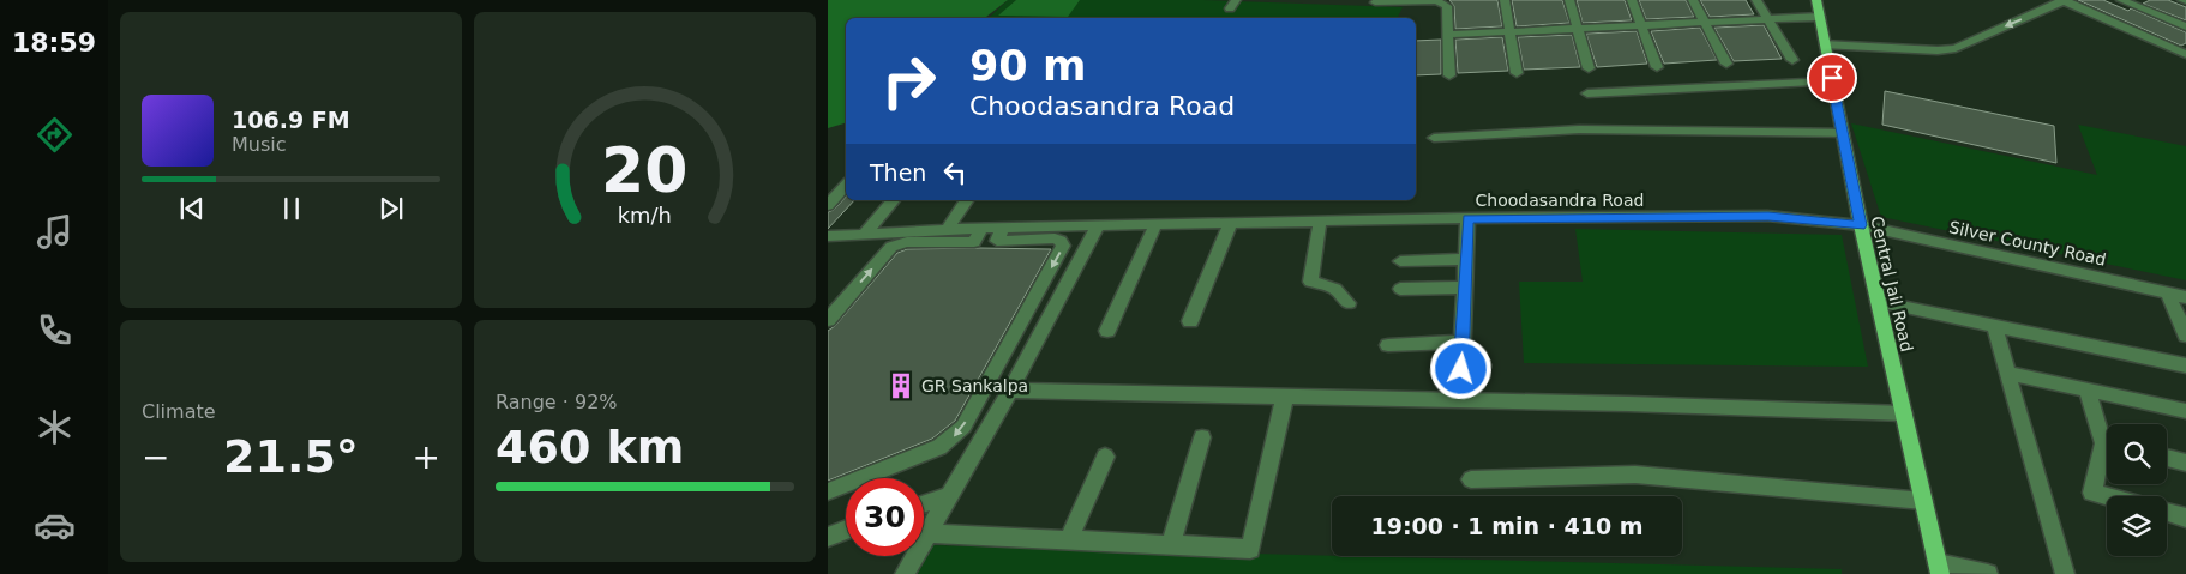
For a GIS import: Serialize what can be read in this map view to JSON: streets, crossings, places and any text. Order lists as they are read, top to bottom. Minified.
{"streets":{"main road":["Central Jail Road"],"street":["Choodasandra Road","Silver County Road"]},"crossings":[["Choodasandra Road","Silver County Road"],["Choodasandra Road","Central Jail Road"],["Silver County Road","Central Jail Road"]],"places":{"building":["GR Sankalpa"]},"page":{"tabs":"18:59","turn":["90 m","Choodasandra Road"],"song":["106.9 FM","Music"],"then":"Then","tile":["Climate",["Range · 92%","460 km"]],"heat":["−","21.5°","+"],"limit":"30","trip":"19:00 · 1 min · 410 m","gauge":["20","km/h"]}}
